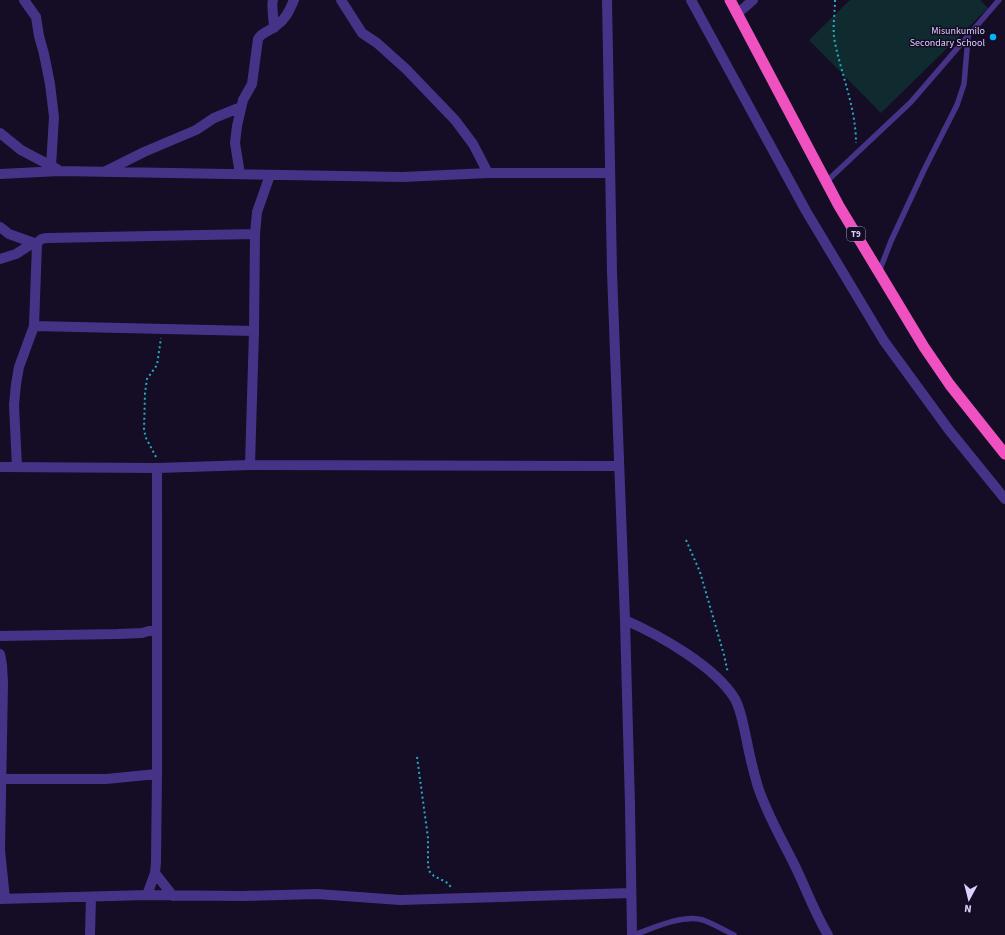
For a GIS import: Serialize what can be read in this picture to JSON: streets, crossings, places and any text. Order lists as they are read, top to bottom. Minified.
{"streets":{"highway":["T9"]},"places":["Misunkumilo Secondary School"],"north":"bottom"}
